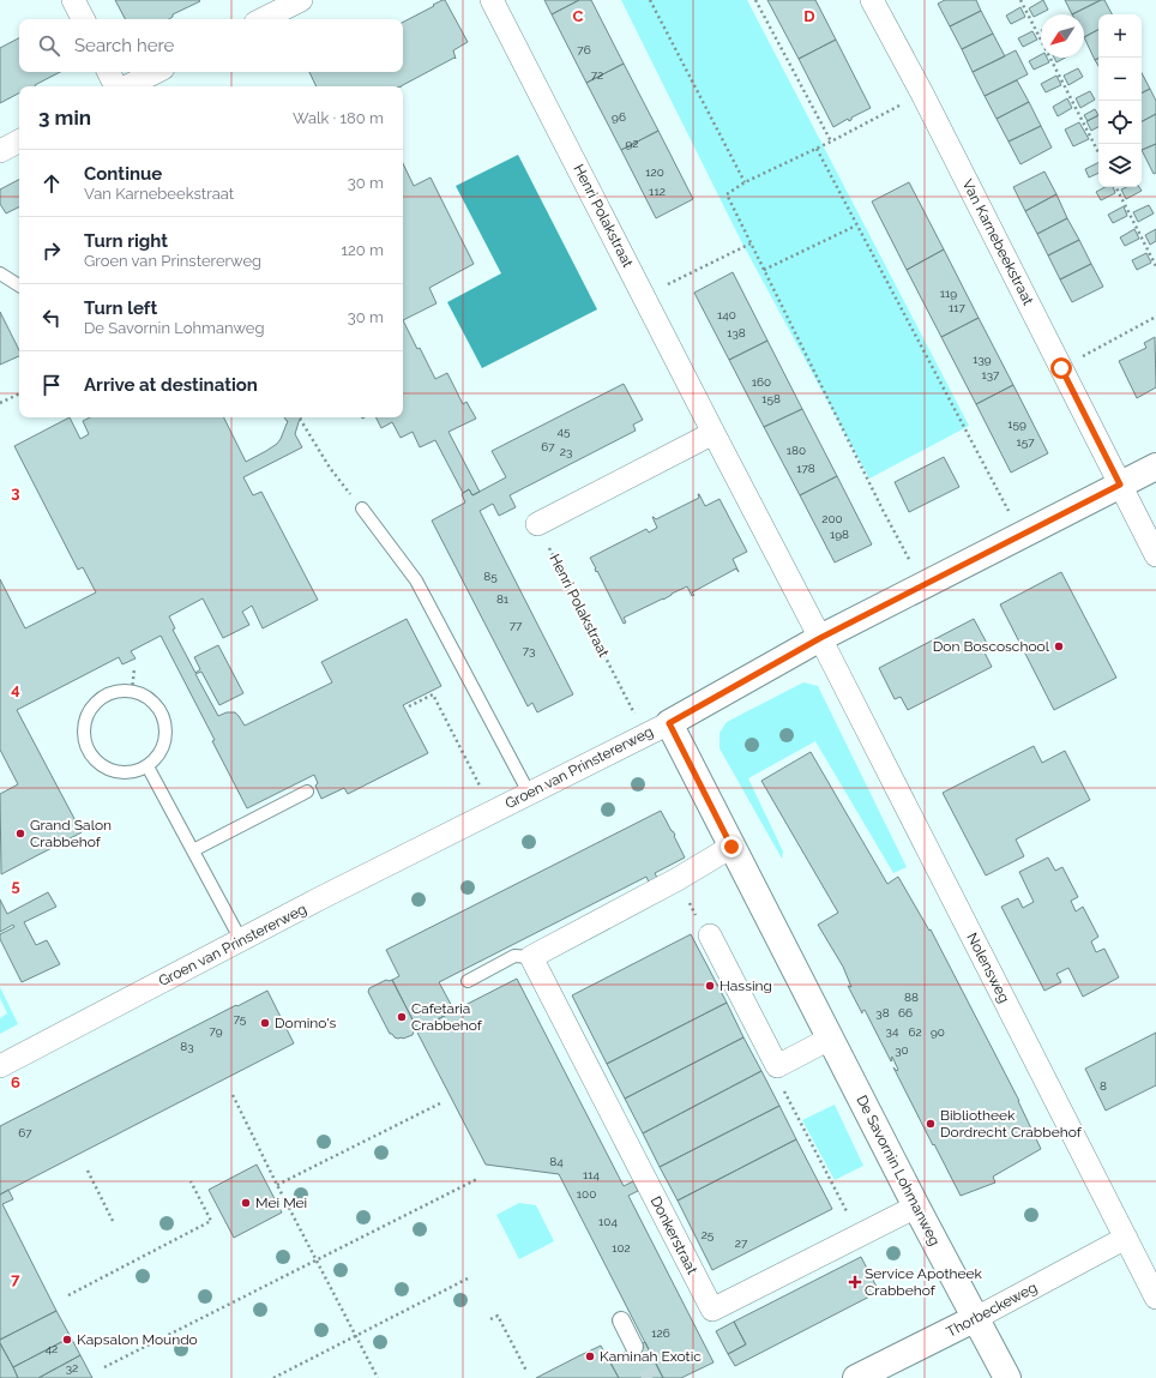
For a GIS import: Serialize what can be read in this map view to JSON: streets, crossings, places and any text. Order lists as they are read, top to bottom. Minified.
{"streets":{"street":["Henri Polakstraat","Van Karnebeekstraat","Groen van Prinstererweg","Nolensweg","De Savornin Lohmanweg","Donkerstraat","Thorbeckeweg"]},"crossings":[["Henri Polakstraat","Groen van Prinstererweg"],["Henri Polakstraat","Nolensweg"],["Van Karnebeekstraat","Groen van Prinstererweg"],["Groen van Prinstererweg","Nolensweg"],["Groen van Prinstererweg","De Savornin Lohmanweg"],["Nolensweg","Thorbeckeweg"],["De Savornin Lohmanweg","Donkerstraat"],["De Savornin Lohmanweg","Thorbeckeweg"]],"places":{"other":["Don Boscoschool","Grand Salon Crabbehof","Hassing","Cafetaria Crabbehof","Domino's","Bibliotheek Dordrecht Crabbehof","Mei Mei","Kapsalon Moundo","Kaminah Exotic"],"health":["Service Apotheek Crabbehof"]},"house_numbers":["76","72","96","92","120","112","119","117","140","138","139","137","160","158","159","45","157","67","180","23","178","200","198","85","81","77","73","88","38","66","75","79","34","62","90","83","30","8","67","84","114","100","104","25","27","102","126","42","32"],"north":"bottom left","page":{"map_buttons":["+","−"],"search":"Search here","heading":["3 min","Walk · 180 m"],"list":[["Continue","Van Karnebeekstraat","30 m"],["Turn right","Groen van Prinstererweg","120 m"],["Turn left","De Savornin Lohmanweg","30 m"],"Arrive at destination"]},"grid":{"columns":["C","D"],"rows":["3","4","5","6","7"]}}
